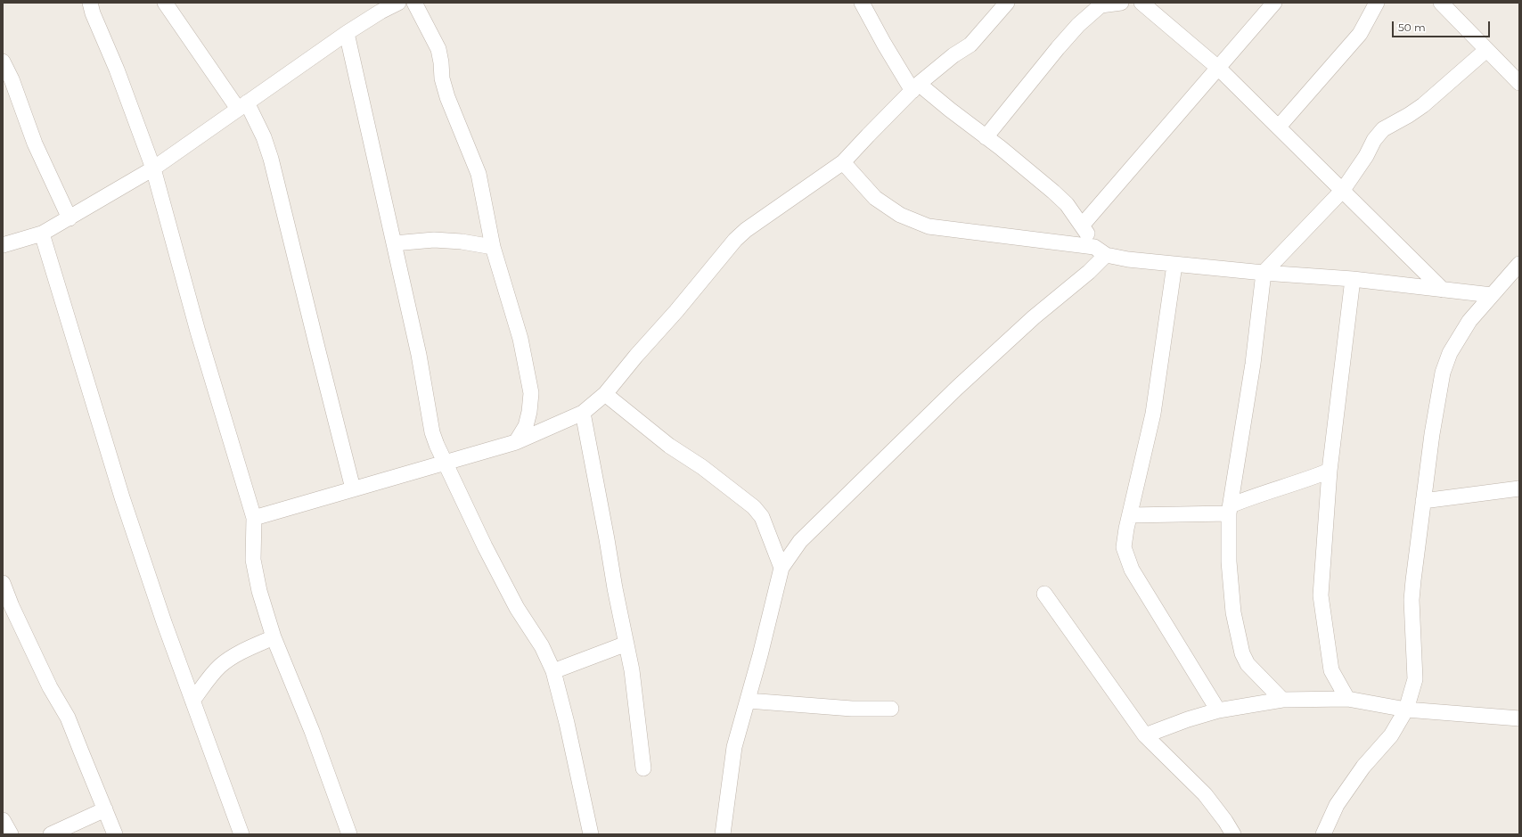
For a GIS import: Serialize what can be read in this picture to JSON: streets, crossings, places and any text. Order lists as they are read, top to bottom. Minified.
{"scale_bar":"50 m"}
